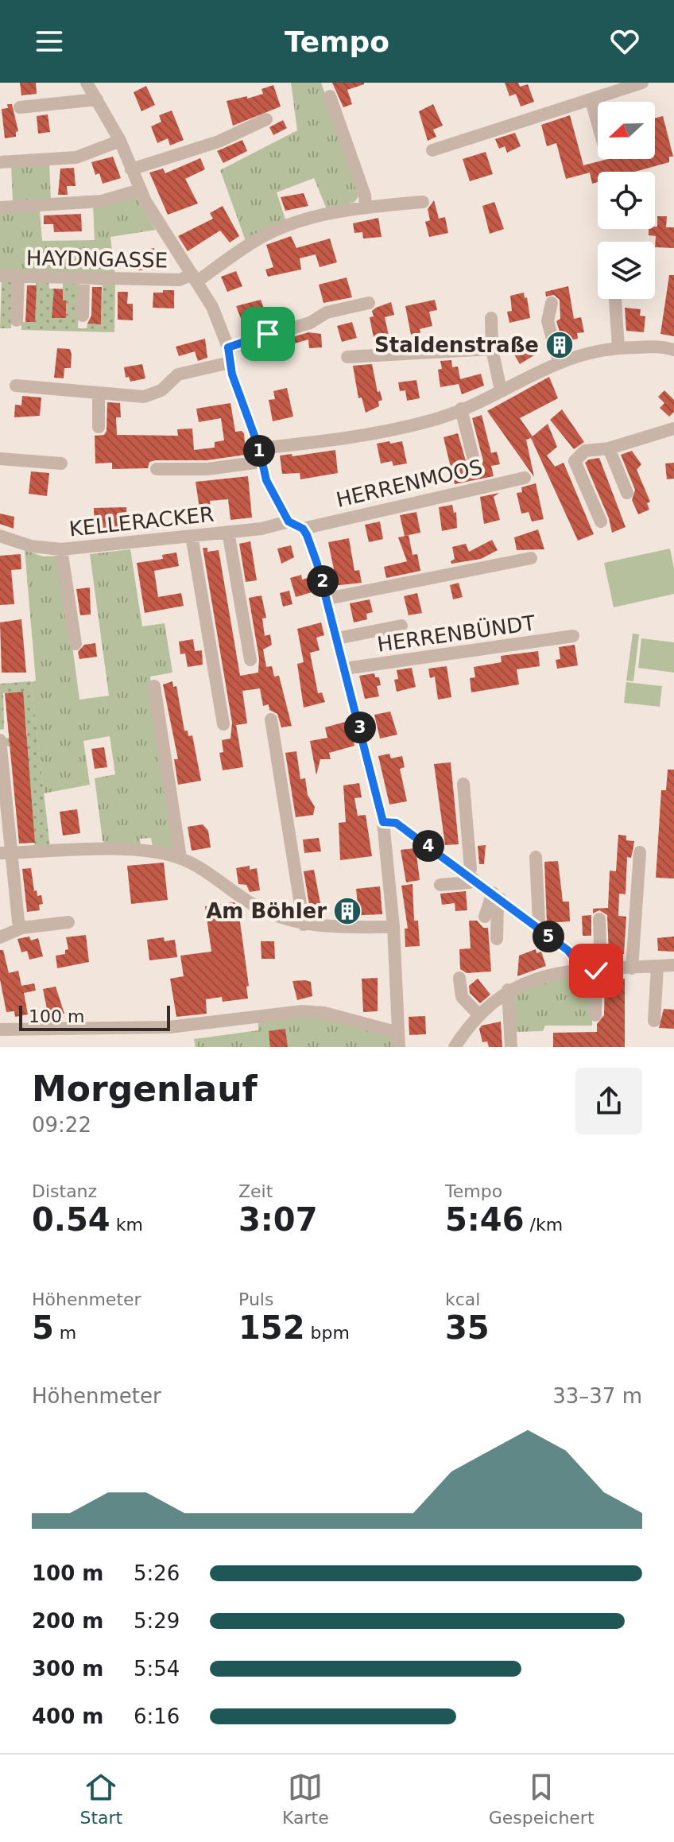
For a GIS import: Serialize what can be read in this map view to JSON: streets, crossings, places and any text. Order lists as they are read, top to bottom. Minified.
{"streets":{"street":["HAYDNGASSE","HERRENMOOS","KELLERACKER","HERRENBÜNDT"]},"places":{"building":["Staldenstraße","Am Böhler"]},"scale_bar":"100 m","north":"left","page":{"header":"Tempo","pins":["1","2","3","4","5"],"scale":"100 m","heading":["Morgenlauf","09:22"],"stats":[["Distanz","0.54 km"],["Zeit","3:07"],["Tempo","5:46 /km"],["Höhenmeter","5 m"],["Puls","152 bpm"],["kcal","35"]],"chart":["Höhenmeter","33–37 m"],"list":[{"name":"100 m","note":"5:26"},{"name":"200 m","note":"5:29"},{"name":"300 m","note":"5:54"},{"name":"400 m","note":"6:16"}],"tabs":["Start","Karte","Gespeichert"]}}
